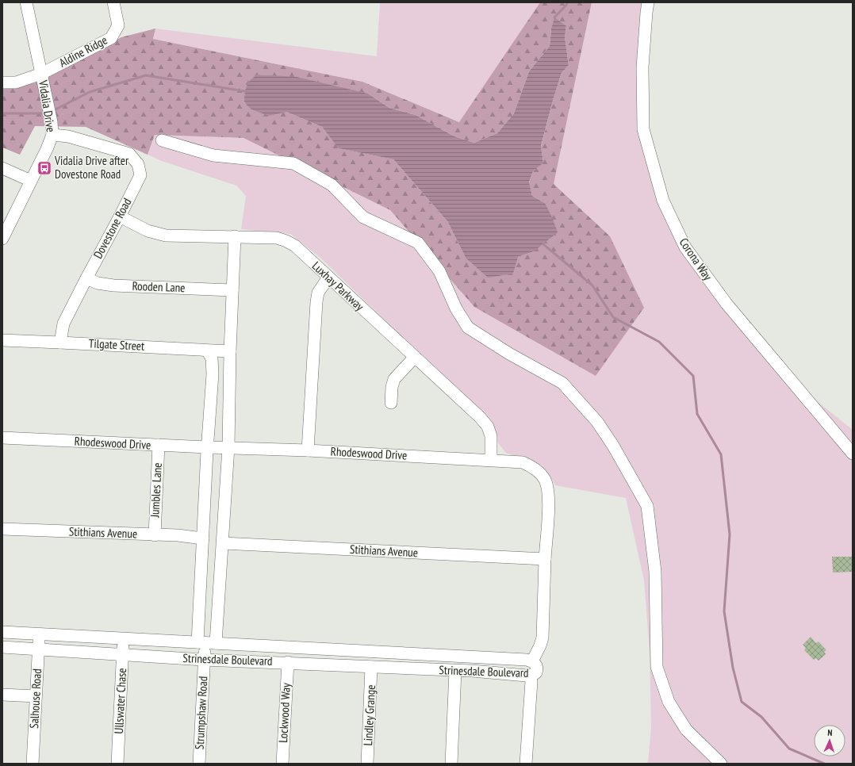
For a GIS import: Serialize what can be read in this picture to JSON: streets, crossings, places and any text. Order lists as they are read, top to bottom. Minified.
{"streets":{"street":["Aldine Ridge","Vidalia Drive","Dovestone Road","Corona Way","Luxhay Parkway","Rooden Lane","Tilgate Street","Rhodeswood Drive","Jumbles Lane","Stithians Avenue","Strinesdale Boulevard","Salhouse Road","Ullswater Chase","Strumpshaw Road","Lockwood Way","Lindley Grange"]},"crossings":[["Aldine Ridge","Vidalia Drive"],["Vidalia Drive","Dovestone Road"],["Dovestone Road","Luxhay Parkway"],["Dovestone Road","Rooden Lane"],["Dovestone Road","Tilgate Street"],["Luxhay Parkway","Rhodeswood Drive"],["Rhodeswood Drive","Jumbles Lane"],["Rhodeswood Drive","Stithians Avenue"],["Rhodeswood Drive","Strinesdale Boulevard"],["Jumbles Lane","Stithians Avenue"],["Strinesdale Boulevard","Salhouse Road"],["Strinesdale Boulevard","Ullswater Chase"],["Strinesdale Boulevard","Strumpshaw Road"],["Strinesdale Boulevard","Lockwood Way"],["Strinesdale Boulevard","Lindley Grange"]],"places":{"bus stop":["Vidalia Drive after Dovestone Road"]},"north":"top"}
